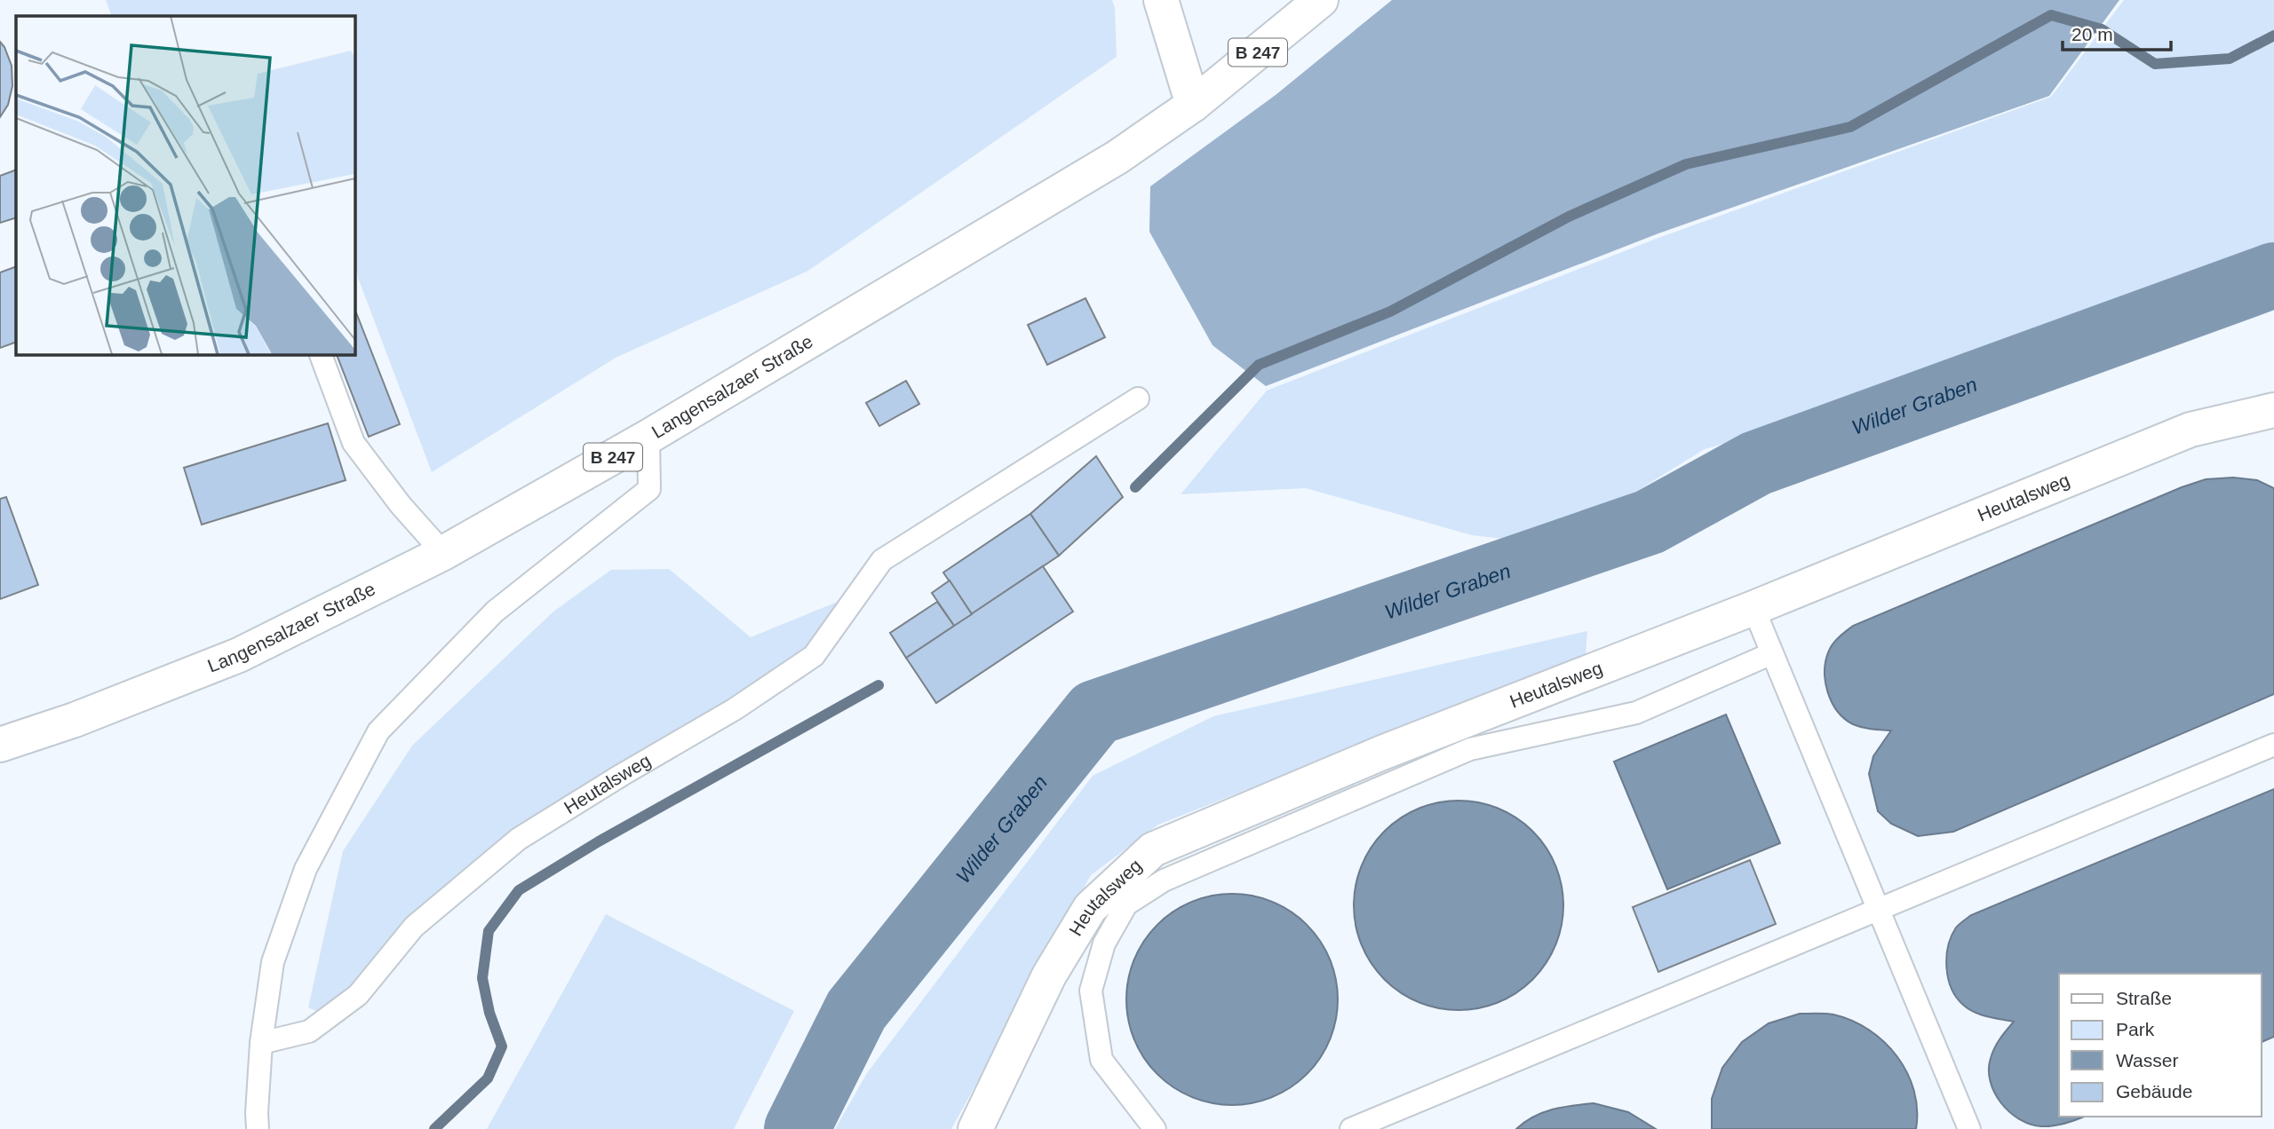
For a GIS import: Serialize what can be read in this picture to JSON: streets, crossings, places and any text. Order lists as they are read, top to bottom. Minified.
{"streets":{"street":["B 247","Langensalzaer Straße","Heutalsweg"]},"water":["Wilder Graben"],"legend":["Straße","Park","Wasser","Gebäude"],"scale_bar":"20 m"}
